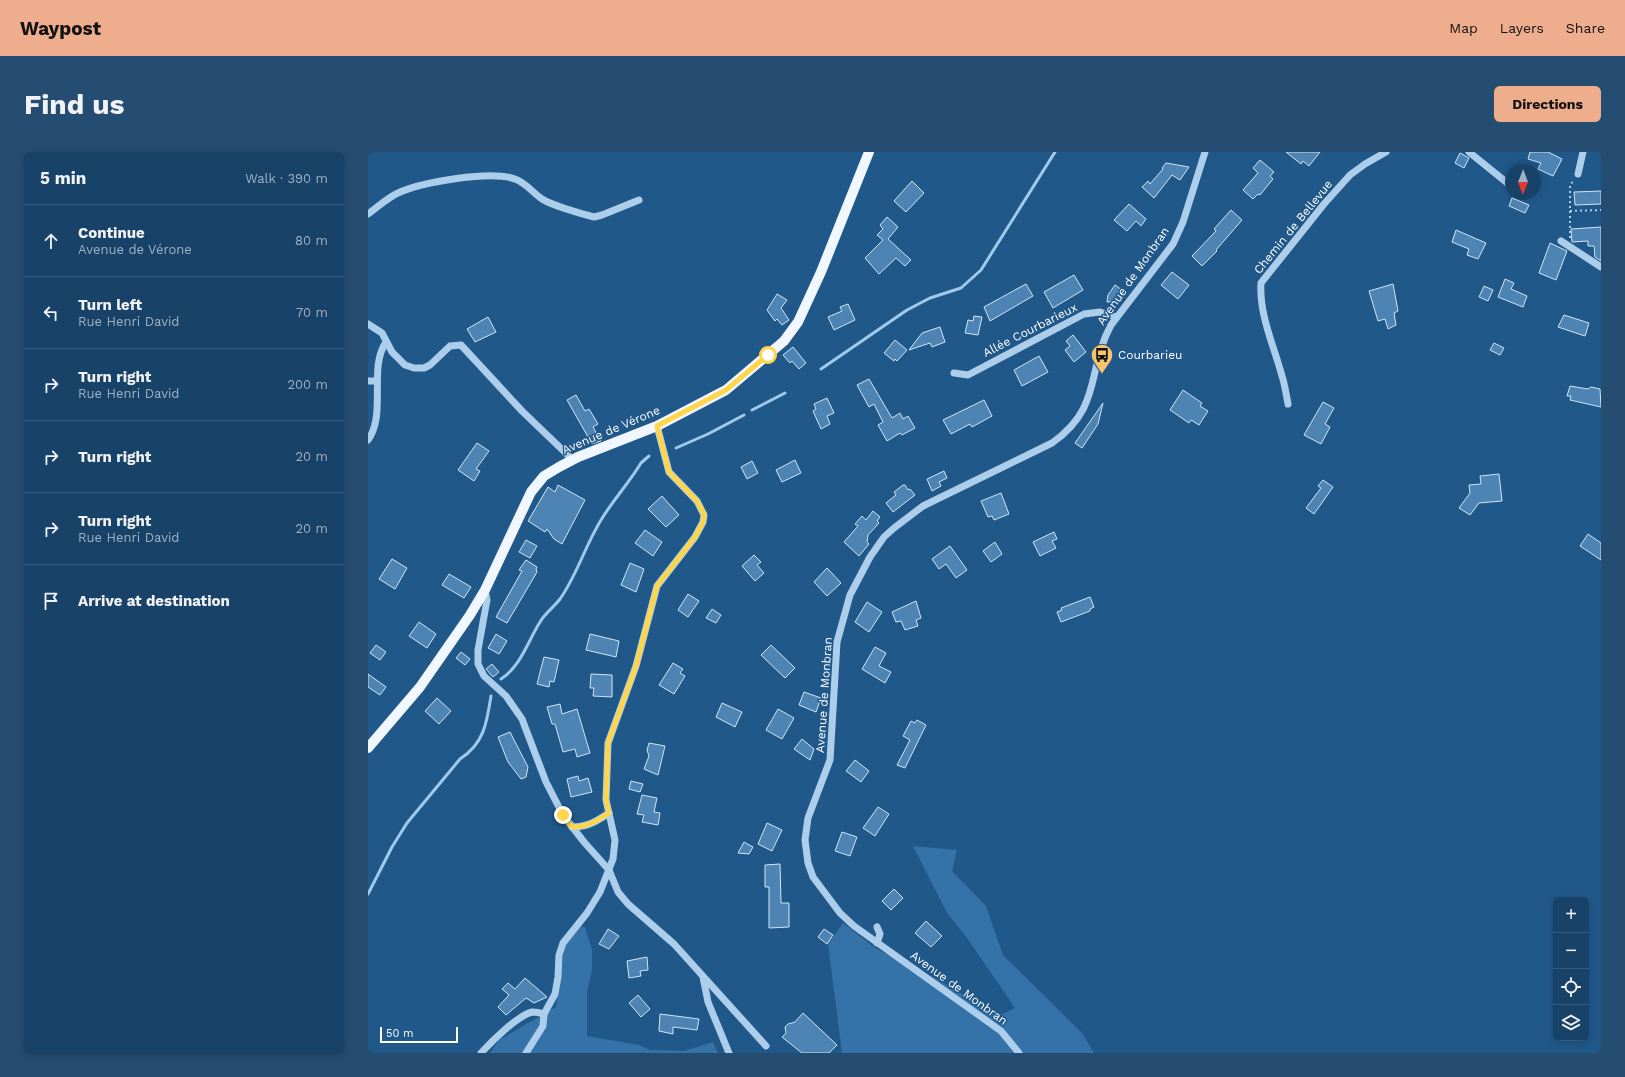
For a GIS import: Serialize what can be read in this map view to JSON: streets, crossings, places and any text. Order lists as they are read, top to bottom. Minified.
{"streets":{"main road":["Avenue de Vérone"],"street":["Chemin de Bellevue","Avenue de Monbran","Allée Courbarieux"]},"crossings":[["Avenue de Monbran","Allée Courbarieux"]],"places":{"bus stop":["Courbarieu"]},"scale_bar":"50 m","north":"bottom","page":{"header":"Waypost","nav":["Map","Layers","Share"],"buttons":"Directions","title":"Find us","heading":["5 min","Walk · 390 m"],"list":[["Continue","Avenue de Vérone","80 m"],["Turn left","Rue Henri David","70 m"],["Turn right","Rue Henri David","200 m"],["Turn right","20 m"],["Turn right","Rue Henri David","20 m"],"Arrive at destination"],"map_buttons":["+","−"],"scale":"50 m"}}
